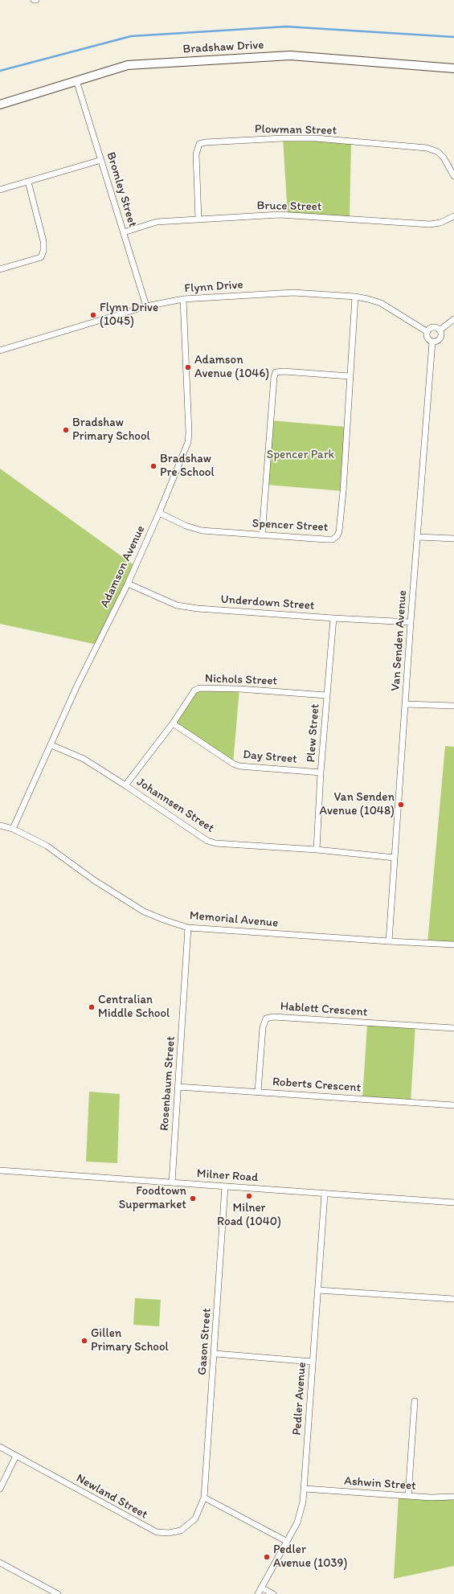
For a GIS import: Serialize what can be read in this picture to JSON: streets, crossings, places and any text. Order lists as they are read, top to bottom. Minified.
{"streets":{"street":["Bradshaw Drive","Plowman Street","Bromley Street","Bruce Street","Flynn Drive","Spencer Street","Adamson Avenue","Underdown Street","Van Senden Avenue","Nichols Street","Plew Street","Day Street","Johannsen Street","Memorial Avenue","Hablett Crescent","Rosenbaum Street","Roberts Crescent","Milner Road","Gason Street","Pedler Avenue","Ashwin Street","Newland Street"]},"crossings":[["Bradshaw Drive","Bromley Street"],["Plowman Street","Bruce Street"],["Bromley Street","Bruce Street"],["Bromley Street","Flynn Drive"],["Flynn Drive","Spencer Street"],["Flynn Drive","Adamson Avenue"],["Flynn Drive","Van Senden Avenue"],["Spencer Street","Adamson Avenue"],["Adamson Avenue","Underdown Street"],["Adamson Avenue","Johannsen Street"],["Adamson Avenue","Memorial Avenue"],["Underdown Street","Van Senden Avenue"],["Underdown Street","Plew Street"],["Van Senden Avenue","Johannsen Street"],["Van Senden Avenue","Memorial Avenue"],["Nichols Street","Plew Street"],["Nichols Street","Day Street"],["Nichols Street","Johannsen Street"],["Plew Street","Day Street"],["Plew Street","Johannsen Street"],["Memorial Avenue","Rosenbaum Street"],["Hablett Crescent","Roberts Crescent"],["Rosenbaum Street","Roberts Crescent"],["Rosenbaum Street","Milner Road"],["Milner Road","Gason Street"],["Milner Road","Pedler Avenue"],["Gason Street","Newland Street"],["Pedler Avenue","Ashwin Street"]],"parks":["Spencer Park"],"places":["Flynn Drive (1045)","Adamson Avenue (1046)","Bradshaw Primary School","Bradshaw Pre School","Van Senden Avenue (1048)","Centralian Middle School","Milner Road (1040)","Foodtown Supermarket","Gillen Primary School","Pedler Avenue (1039)"]}
